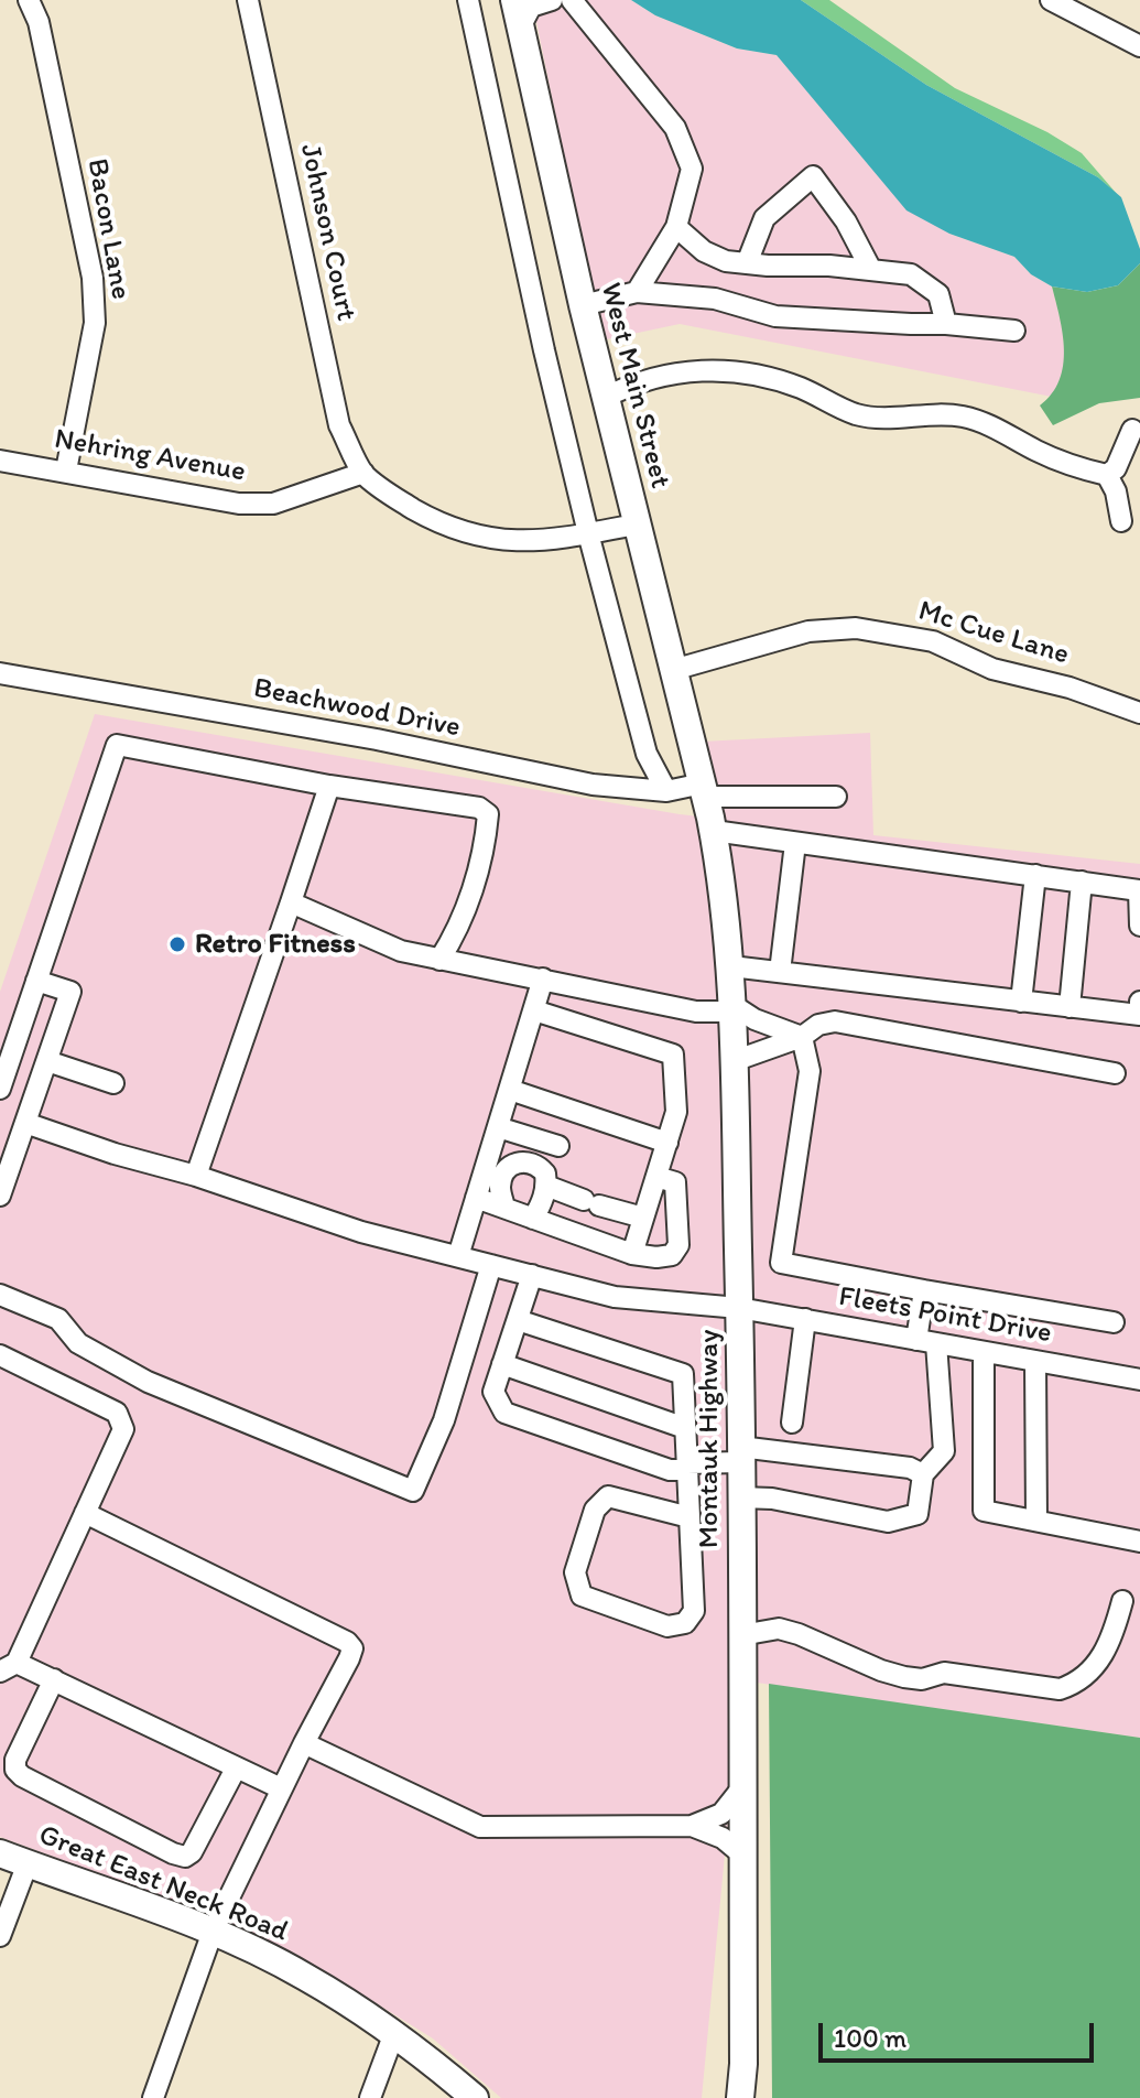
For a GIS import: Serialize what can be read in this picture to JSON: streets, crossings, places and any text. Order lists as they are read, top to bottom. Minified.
{"streets":{"main road":["West Main Street","Montauk Highway","Great East Neck Road"],"street":["Bacon Lane","Johnson Court","Nehring Avenue","Mc Cue Lane","Beachwood Drive","Fleets Point Drive"]},"crossings":[["Bacon Lane","Nehring Avenue"],["Johnson Court","Nehring Avenue"],["West Main Street","Mc Cue Lane"],["West Main Street","Beachwood Drive"],["West Main Street","Montauk Highway"],["Beachwood Drive","Montauk Highway"],["Fleets Point Drive","Montauk Highway"]],"places":["Retro Fitness"],"scale_bar":"100 m"}
